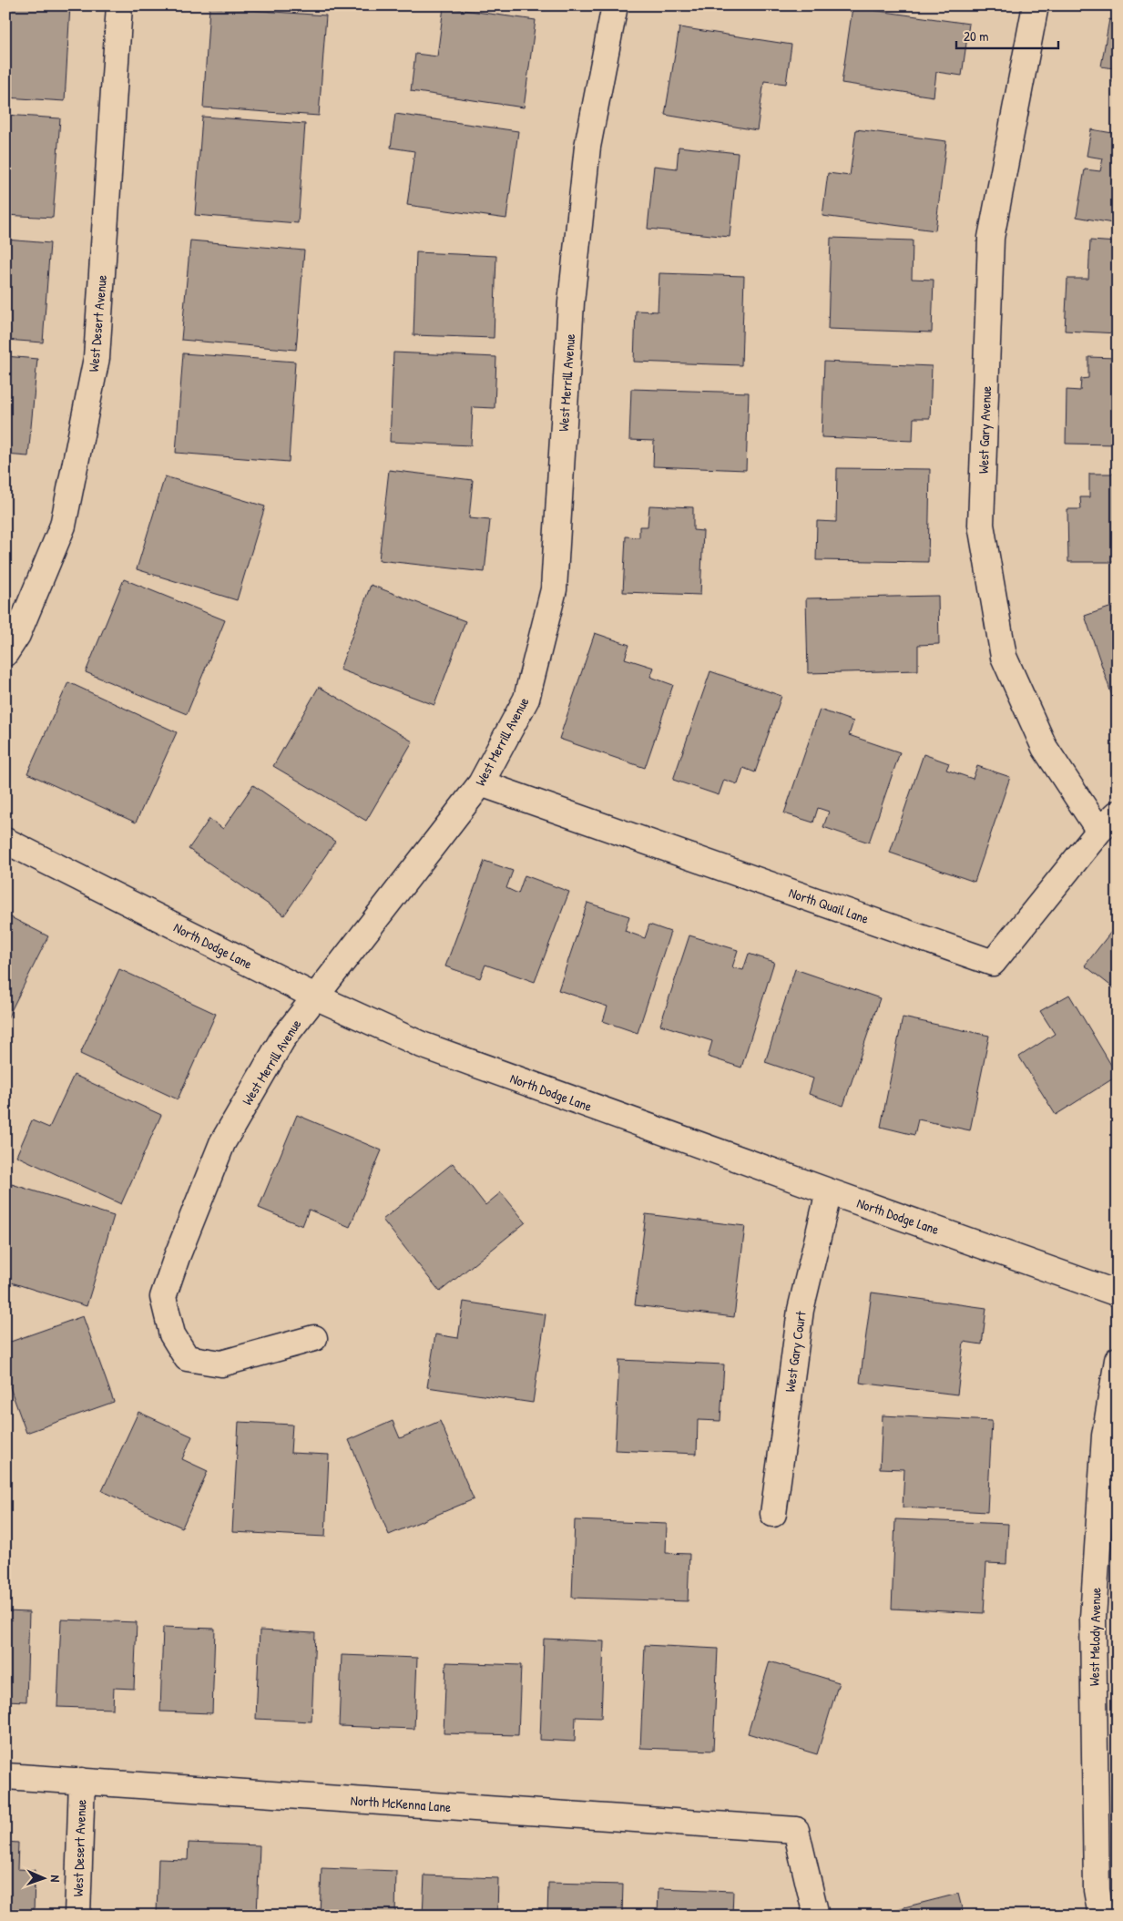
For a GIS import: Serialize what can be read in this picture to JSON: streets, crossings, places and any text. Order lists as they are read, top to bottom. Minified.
{"streets":{"street":["West Desert Avenue","West Merrill Avenue","West Gary Avenue","North Quail Lane","North Dodge Lane","West Gary Court","West Melody Avenue","North McKenna Lane"]},"crossings":[["West Desert Avenue","North McKenna Lane"],["West Merrill Avenue","North Quail Lane"],["West Merrill Avenue","North Dodge Lane"],["West Gary Avenue","North Quail Lane"],["North Dodge Lane","West Gary Court"]],"scale_bar":"20 m","north":"right"}
